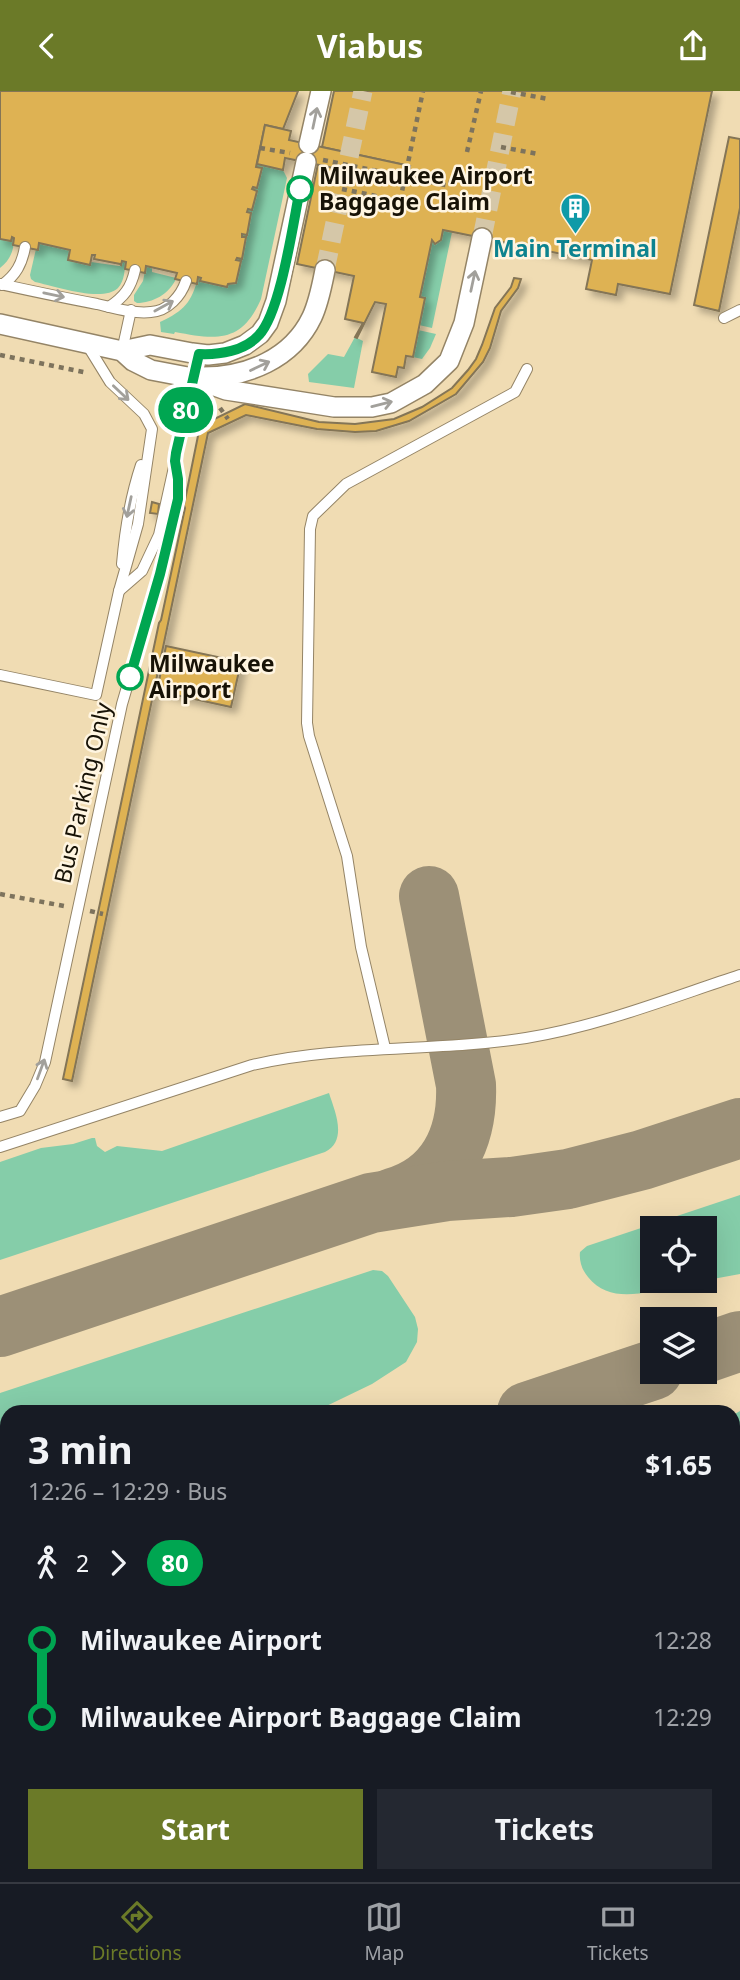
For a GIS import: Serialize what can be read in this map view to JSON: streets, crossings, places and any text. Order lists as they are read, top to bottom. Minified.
{"streets":{"lane":["Bus Parking Only"]},"places":{"other":["Milwaukee Airport Baggage Claim","Milwaukee Airport"],"building":["Main Terminal"]},"lines":["bus line 80"],"page":{"header":"Viabus","on_map":"80","heading":["3 min","12:26 – 12:29 · Bus","$1.65"],"legs":["2","80"],"list":[{"name":"Milwaukee Airport","value":"12:28"},{"name":"Milwaukee Airport Baggage Claim","value":"12:29"}],"buttons":["Start","Tickets"],"tabs":["Directions","Map","Tickets"]}}
